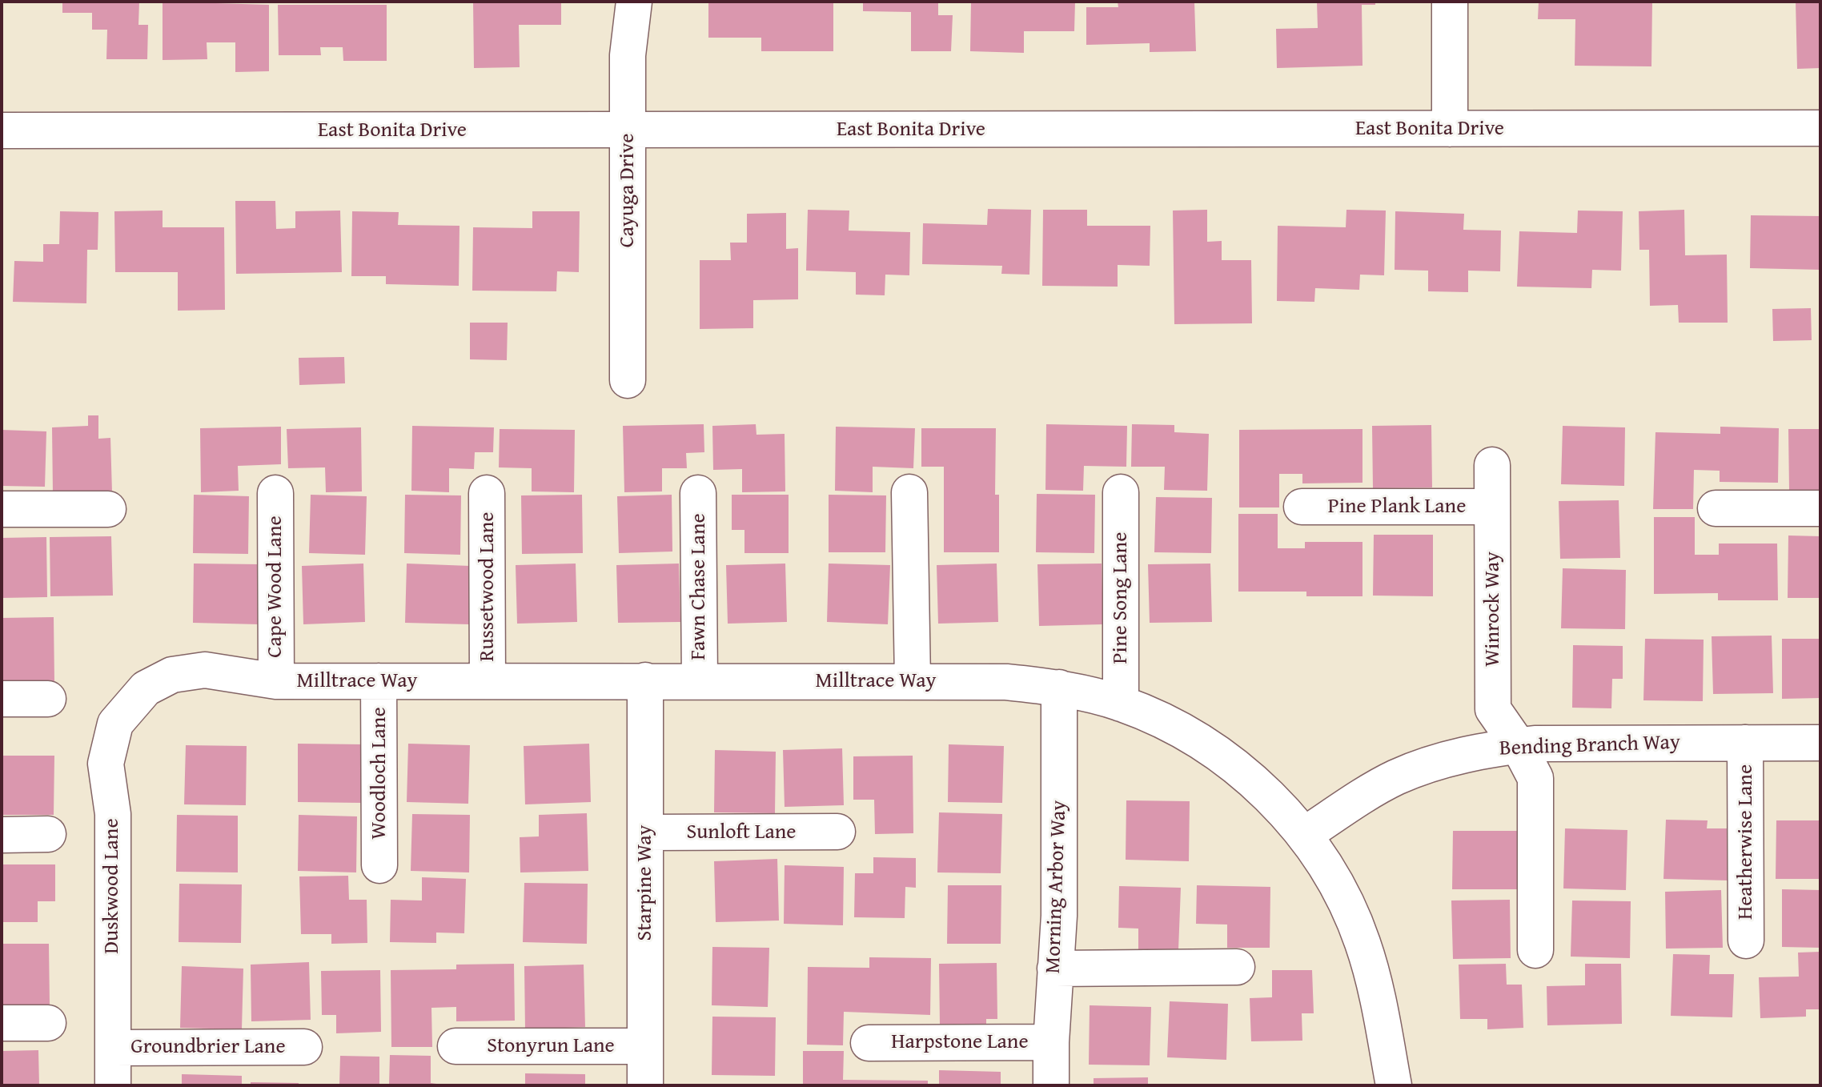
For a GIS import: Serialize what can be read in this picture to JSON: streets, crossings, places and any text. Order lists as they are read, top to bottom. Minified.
{"streets":{"street":["East Bonita Drive","Cayuga Drive","Pine Plank Lane","Cape Wood Lane","Russetwood Lane","Fawn Chase Lane","Pine Song Lane","Winrock Way","Milltrace Way","Bending Branch Way","Woodloch Lane","Sunloft Lane","Heatherwise Lane","Starpine Way","Duskwood Lane","Morning Arbor Way","Harpstone Lane","Stonyrun Lane","Groundbrier Lane"]},"crossings":[["East Bonita Drive","Cayuga Drive"],["Pine Plank Lane","Winrock Way"],["Cape Wood Lane","Milltrace Way"],["Russetwood Lane","Milltrace Way"],["Fawn Chase Lane","Milltrace Way"],["Pine Song Lane","Milltrace Way"],["Winrock Way","Bending Branch Way"],["Milltrace Way","Bending Branch Way"],["Milltrace Way","Woodloch Lane"],["Milltrace Way","Starpine Way"],["Milltrace Way","Duskwood Lane"],["Milltrace Way","Morning Arbor Way"],["Bending Branch Way","Heatherwise Lane"],["Sunloft Lane","Starpine Way"],["Starpine Way","Stonyrun Lane"],["Duskwood Lane","Groundbrier Lane"],["Morning Arbor Way","Harpstone Lane"]]}
